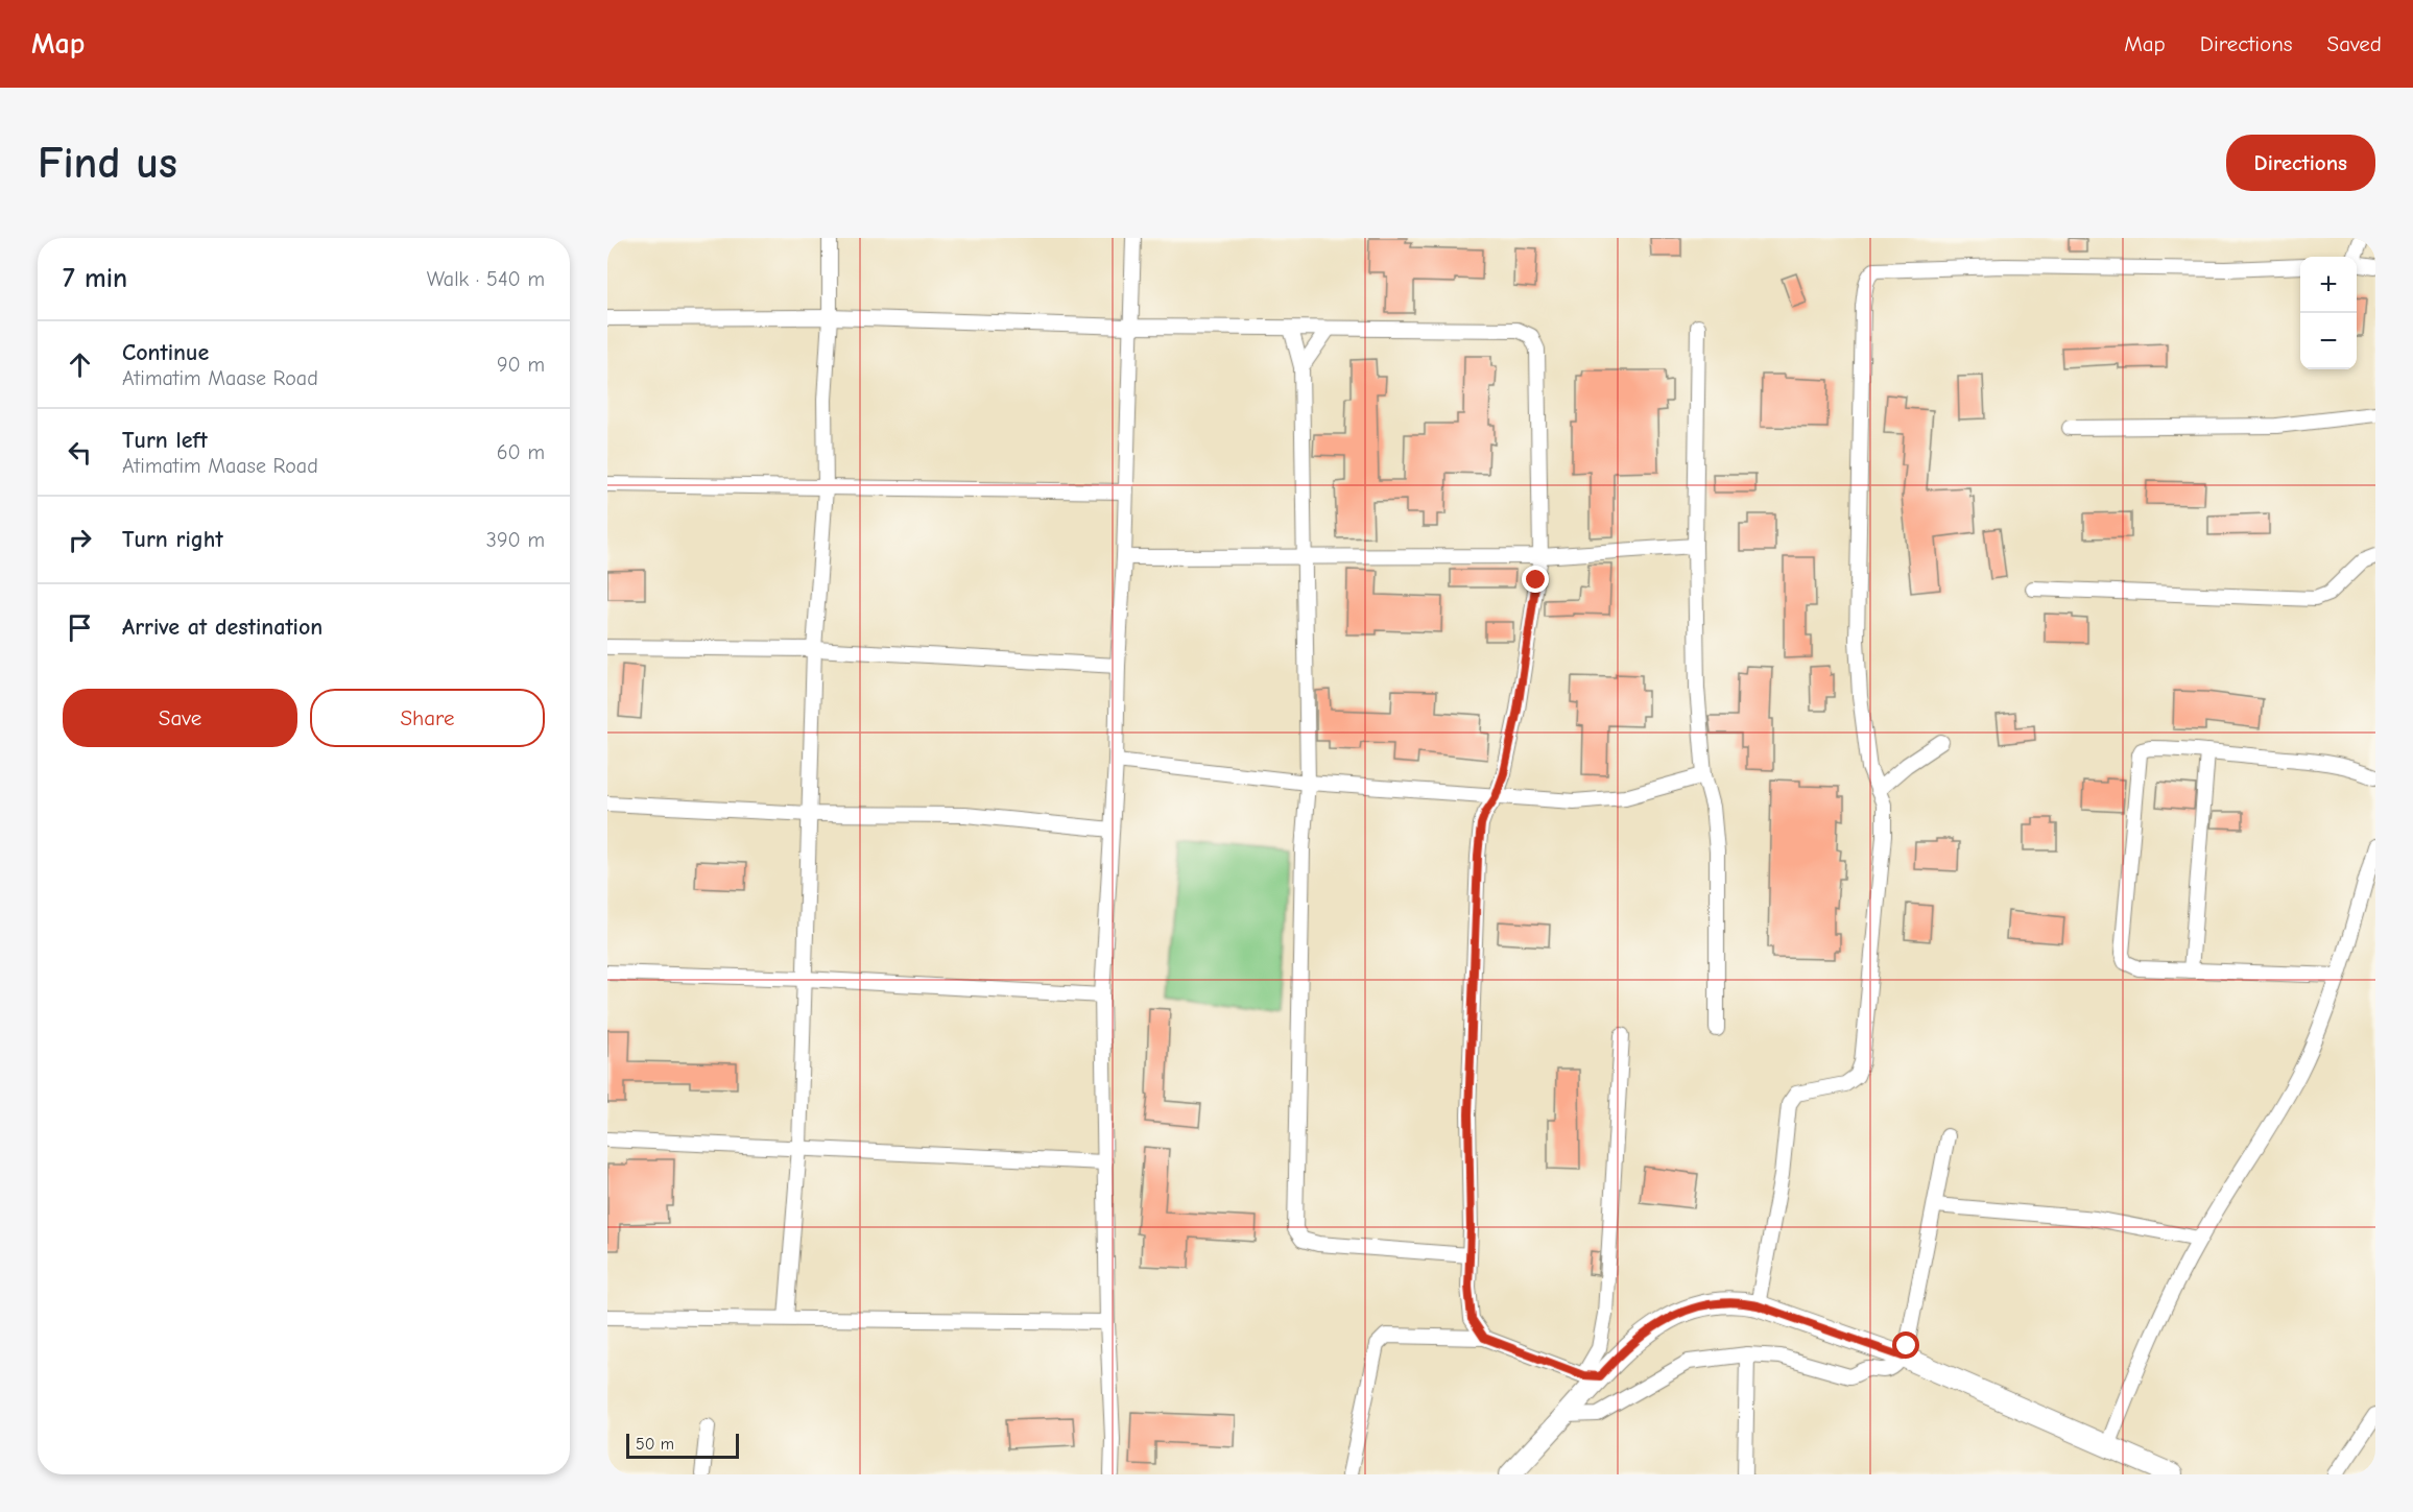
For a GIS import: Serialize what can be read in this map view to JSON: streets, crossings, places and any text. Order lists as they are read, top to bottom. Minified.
{"scale_bar":"50 m","page":{"header":"Map","nav":["Map","Directions","Saved"],"buttons":["Directions",["Save","Share"]],"title":"Find us","heading":["7 min","Walk · 540 m"],"map_buttons":["+","−"],"list":[["Continue","Atimatim Maase Road","90 m"],["Turn left","Atimatim Maase Road","60 m"],["Turn right","390 m"],"Arrive at destination"],"scale":"50 m"}}
